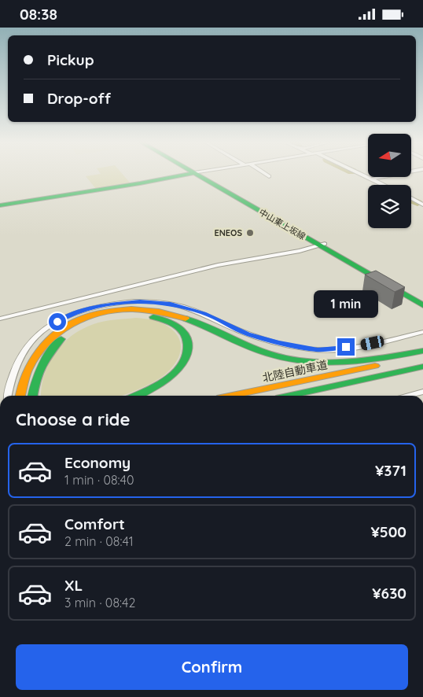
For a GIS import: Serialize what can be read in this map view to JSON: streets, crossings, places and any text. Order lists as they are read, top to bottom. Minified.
{"streets":{"main road":["中山東上坂線","北陸自動車道"]},"places":["ENEOS"],"north":"left","page":{"status":"08:38","banner":["Pickup","Drop-off"],"bubble":"1 min","heading":"Choose a ride","list":[{"name":"Economy","note":"1 min · 08:40","value":"¥371"},{"name":"Comfort","note":"2 min · 08:41","value":"¥500"},{"name":"XL","note":"3 min · 08:42","value":"¥630"}],"buttons":"Confirm"}}
